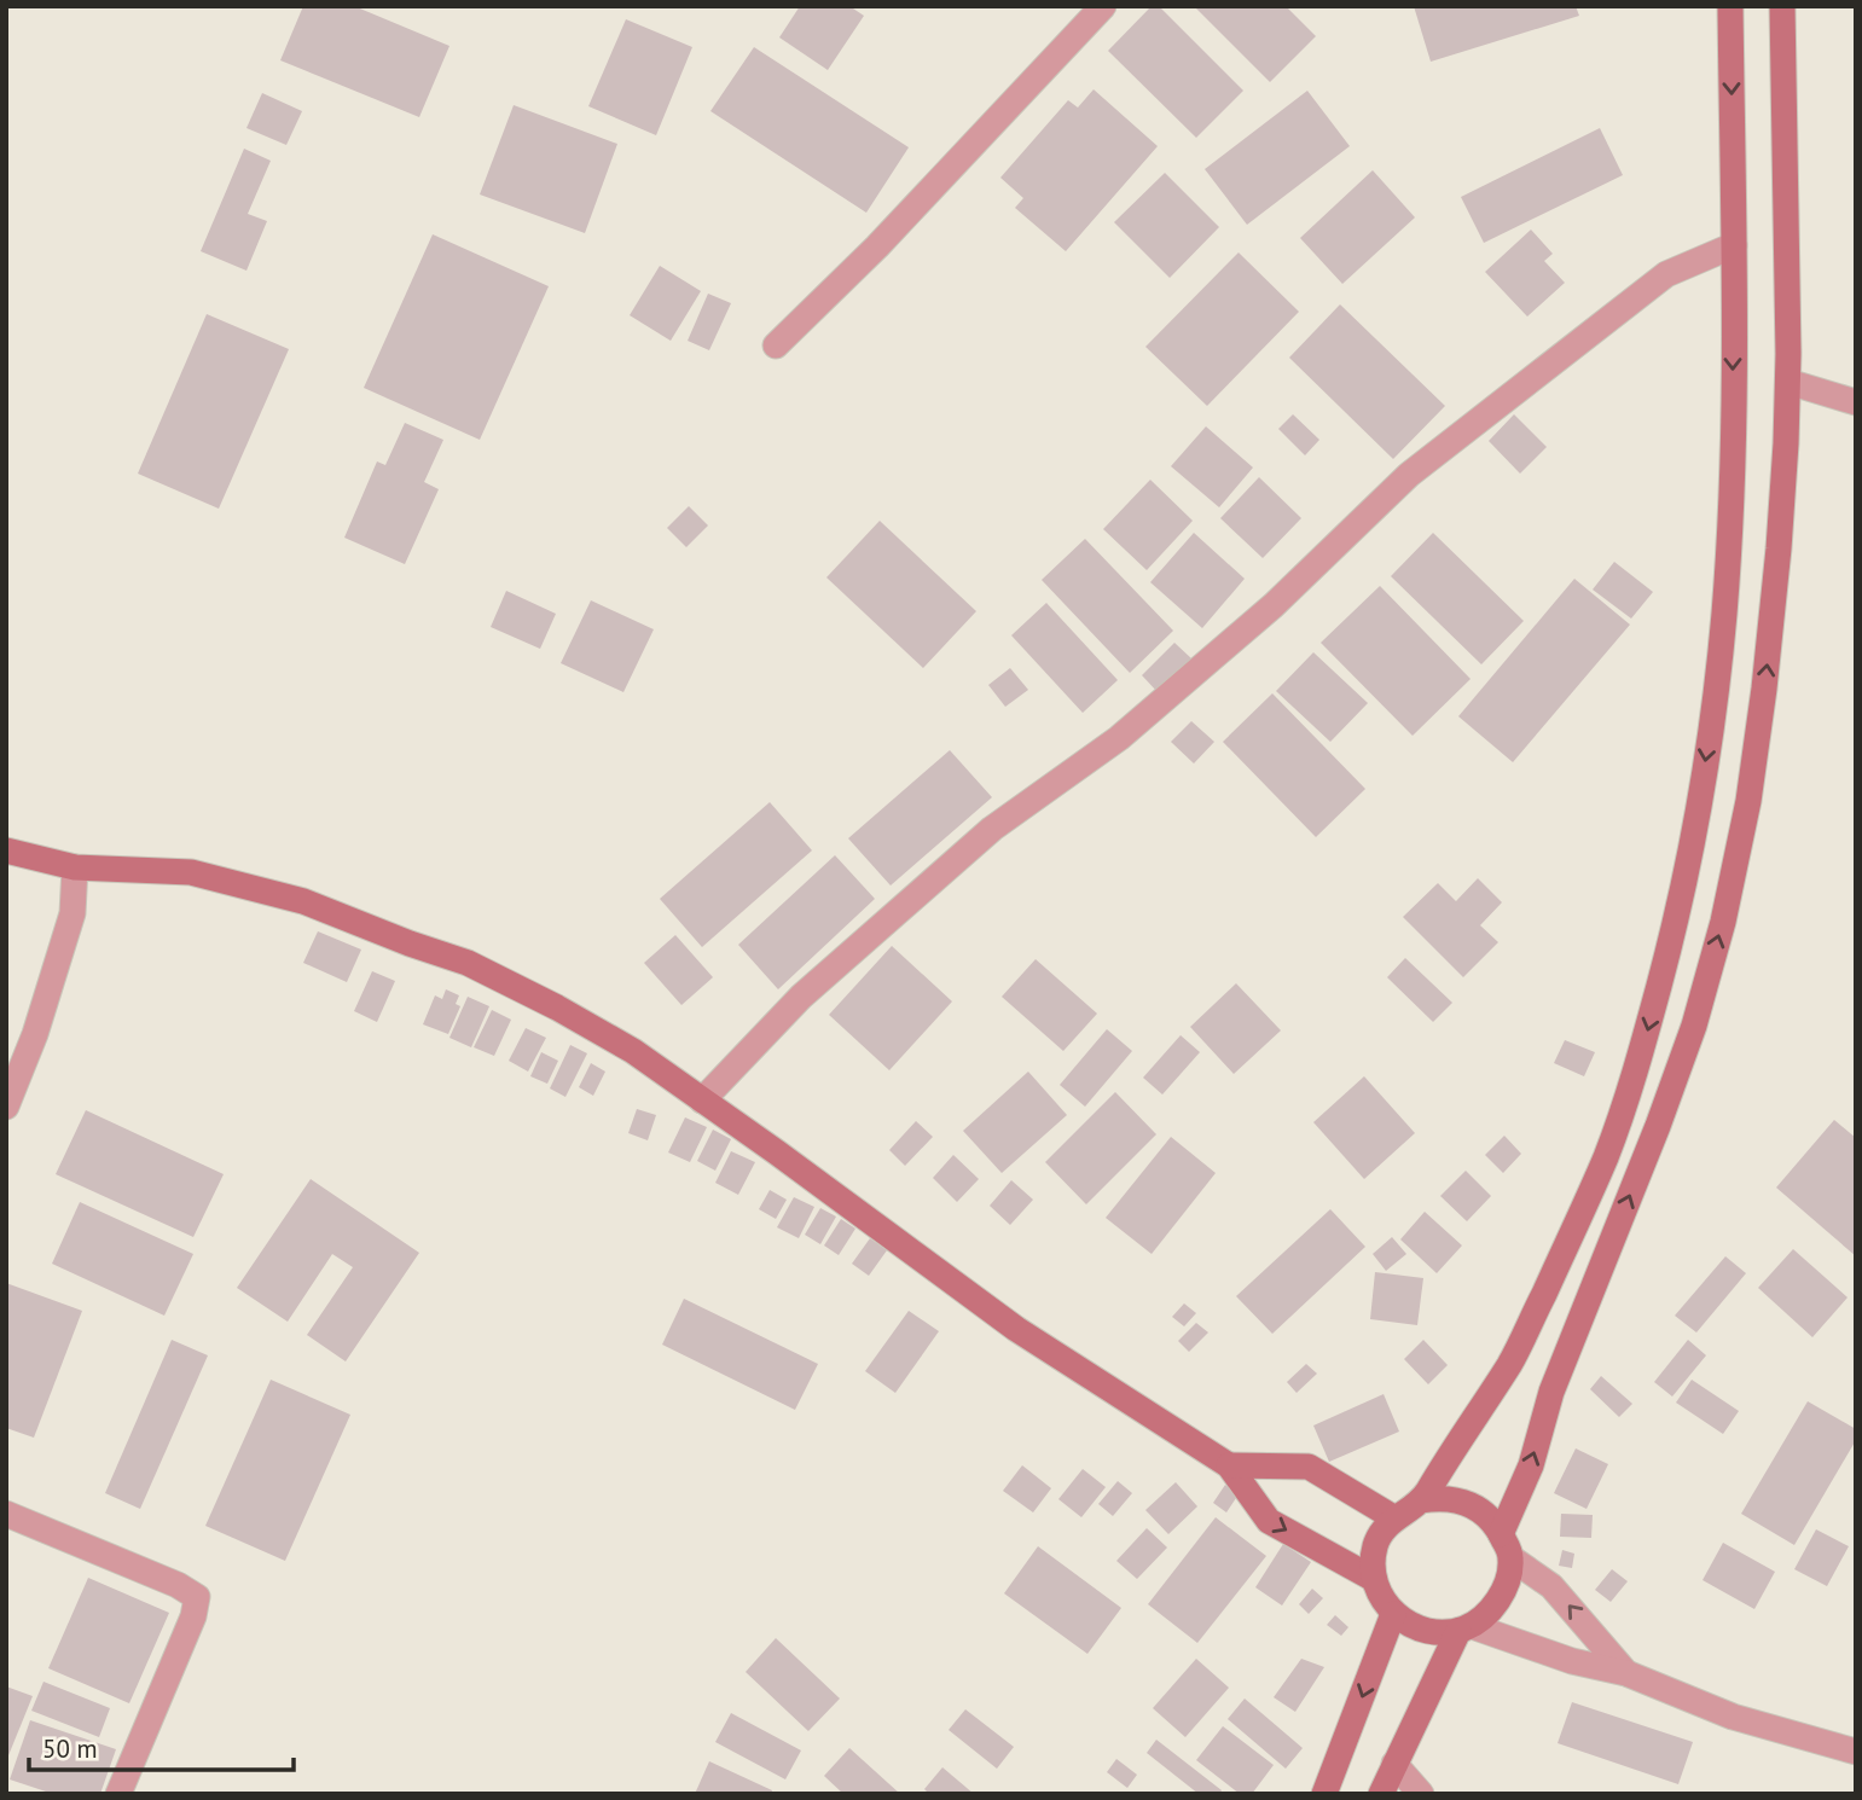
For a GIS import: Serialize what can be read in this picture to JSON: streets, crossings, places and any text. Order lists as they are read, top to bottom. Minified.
{"scale_bar":"50 m"}
